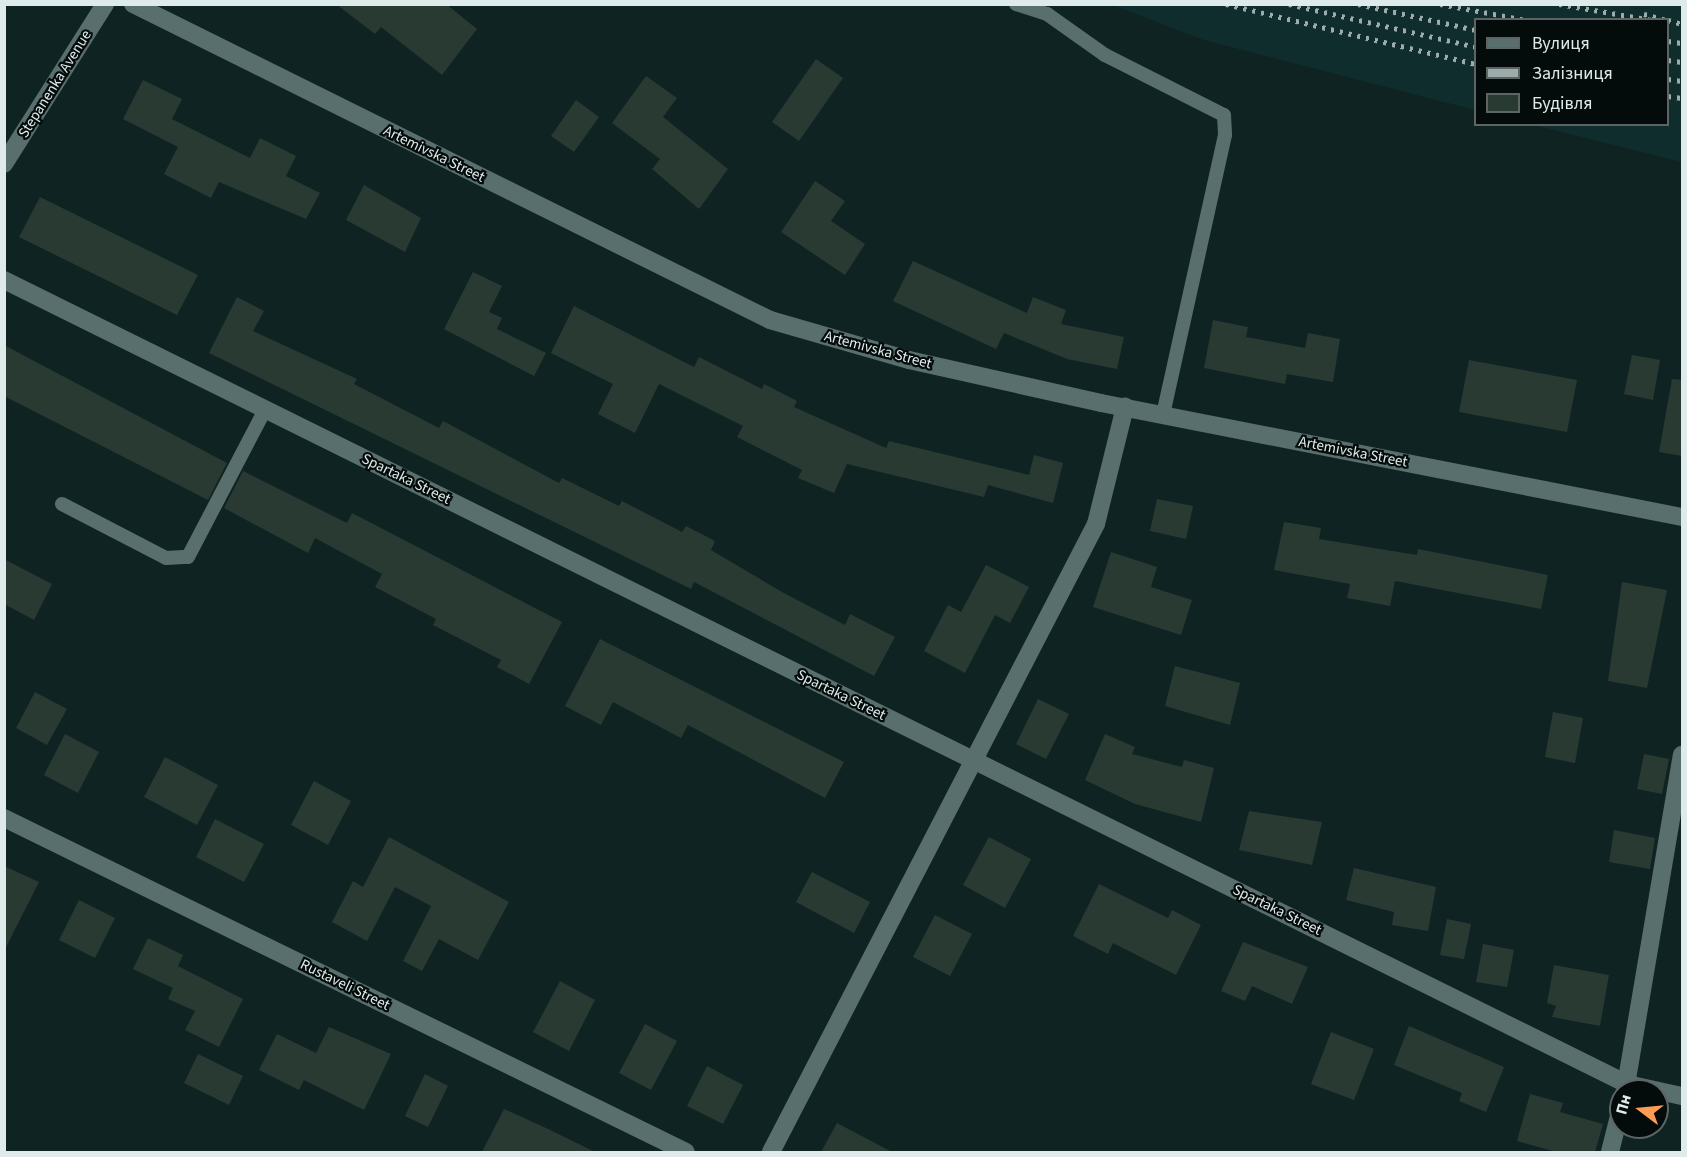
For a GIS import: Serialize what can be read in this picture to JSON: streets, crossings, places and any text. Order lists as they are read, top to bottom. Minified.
{"streets":{"street":["Stepanenka Avenue","Artemivska Street","Spartaka Street","Rustaveli Street"]},"legend":["Вулиця","Залізниця","Будівля"],"north":"left"}
